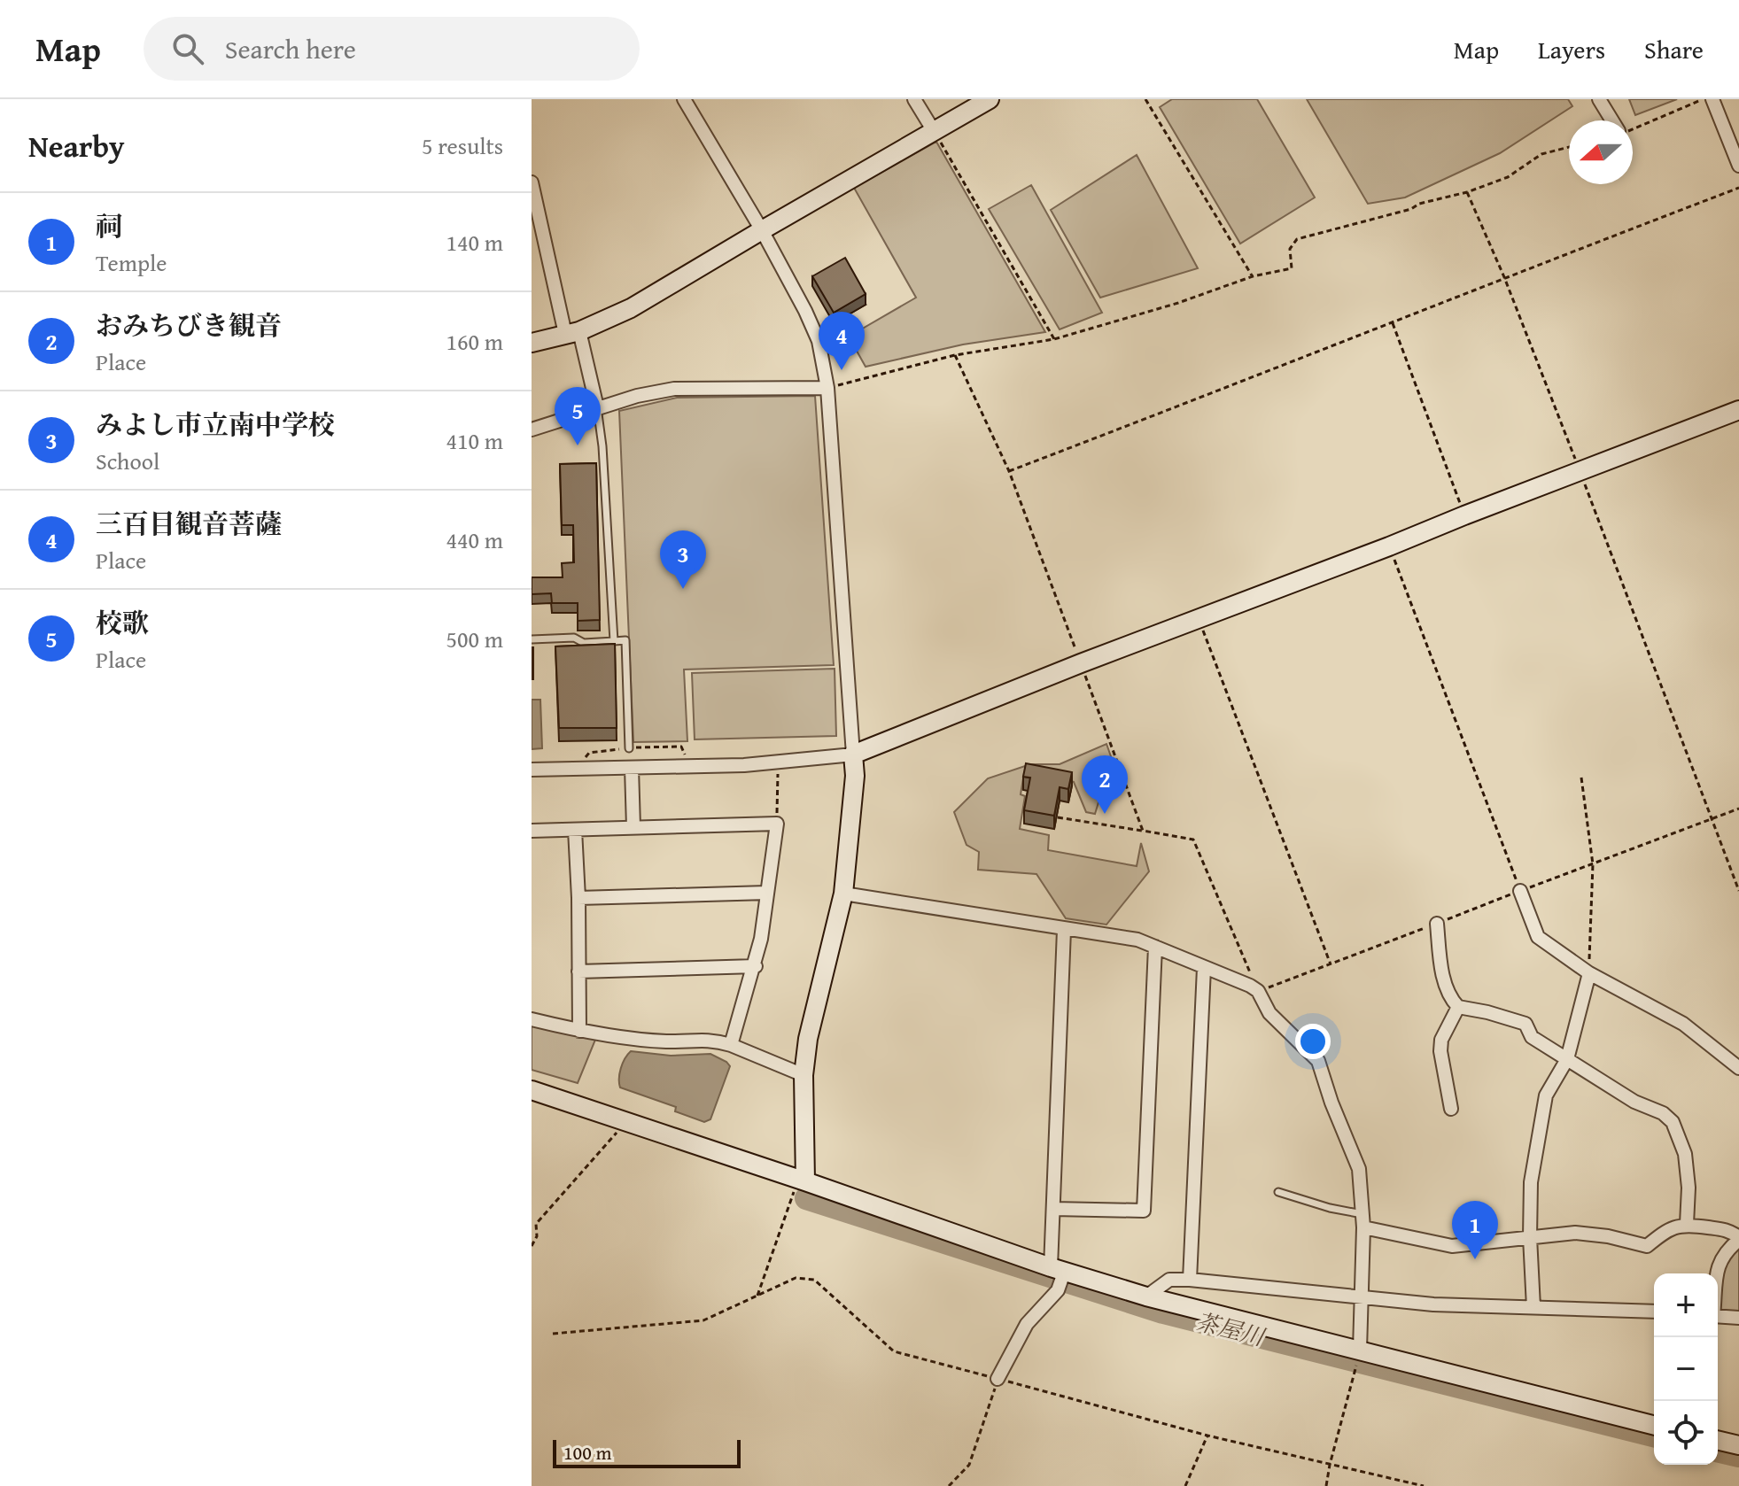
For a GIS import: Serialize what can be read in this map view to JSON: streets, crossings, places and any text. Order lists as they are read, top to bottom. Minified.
{"water":["茶屋川"],"scale_bar":"100 m","north":"left","page":{"header":"Map","search":"Search here","nav":["Map","Layers","Share"],"heading":["Nearby","5 results"],"list":[{"mark":"1","name":"祠","note":"Temple","value":"140 m"},{"mark":"2","name":"おみちびき観音","note":"Place","value":"160 m"},{"mark":"3","name":"みよし市立南中学校","note":"School","value":"410 m"},{"mark":"4","name":"三百目観音菩薩","note":"Place","value":"440 m"},{"mark":"5","name":"校歌","note":"Place","value":"500 m"}],"pins":["4","5","3","2","1"],"map_buttons":["+","−"],"scale":"100 m"}}
